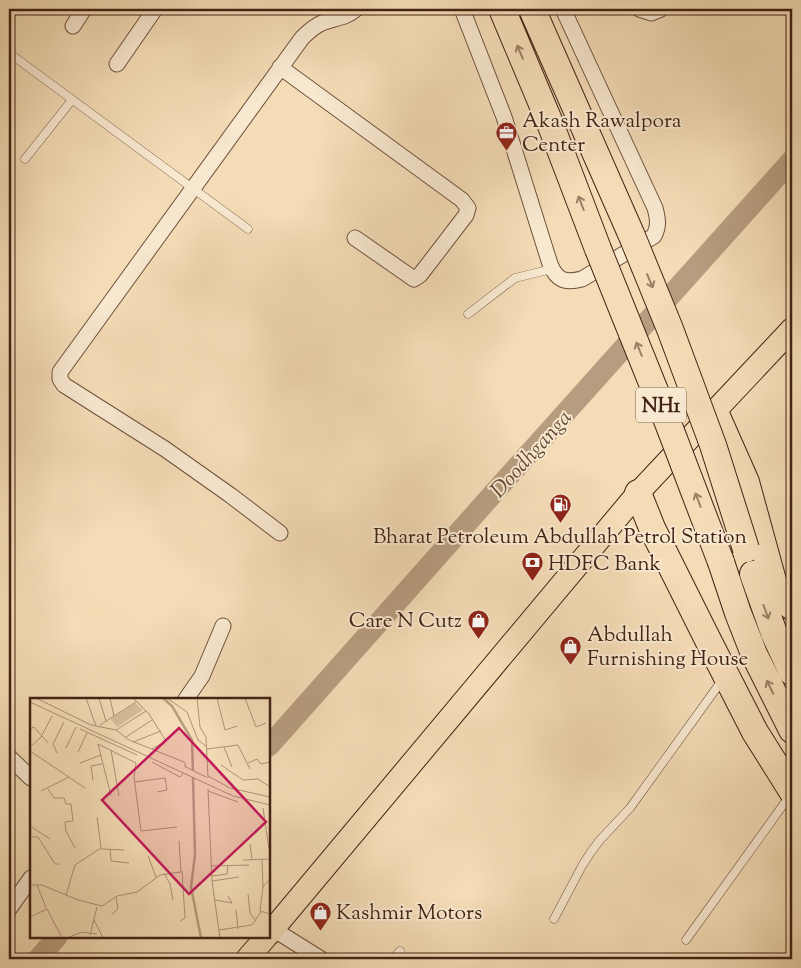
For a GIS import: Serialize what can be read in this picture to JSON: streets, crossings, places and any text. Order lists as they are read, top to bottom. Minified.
{"streets":{"highway":["NH1"]},"water":["Doodhganga"],"places":{"office":["Akash Rawalpora Center"],"fuel station":["Bharat Petroleum Abdullah Petrol Station"],"bank":["HDFC Bank"],"shop":["Care N Cutz","Abdullah Furnishing House","Kashmir Motors"]}}
